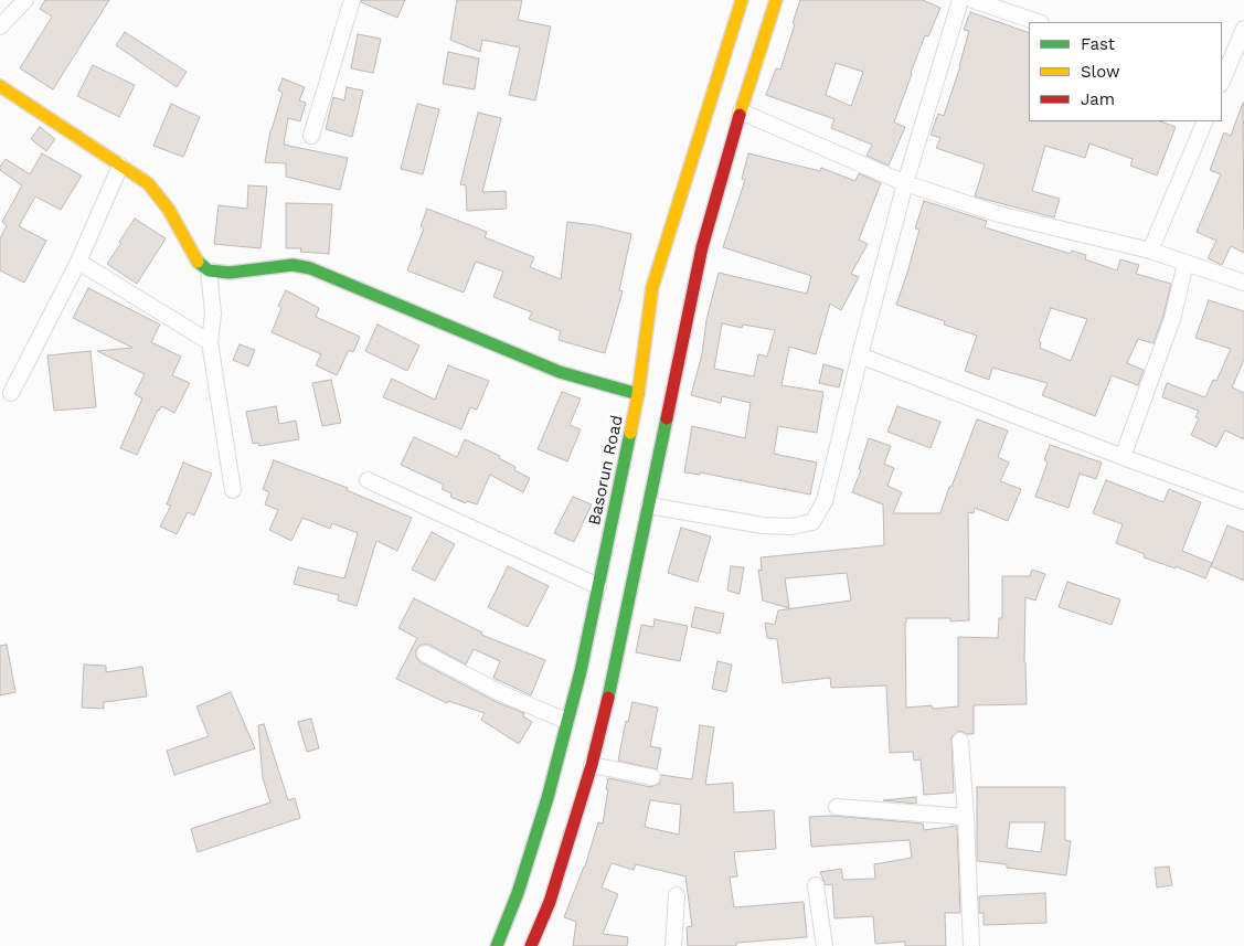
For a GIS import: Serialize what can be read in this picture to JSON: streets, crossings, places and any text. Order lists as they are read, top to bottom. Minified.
{"streets":{"main road":["Basorun Road"]},"legend":["Fast","Slow","Jam"]}
